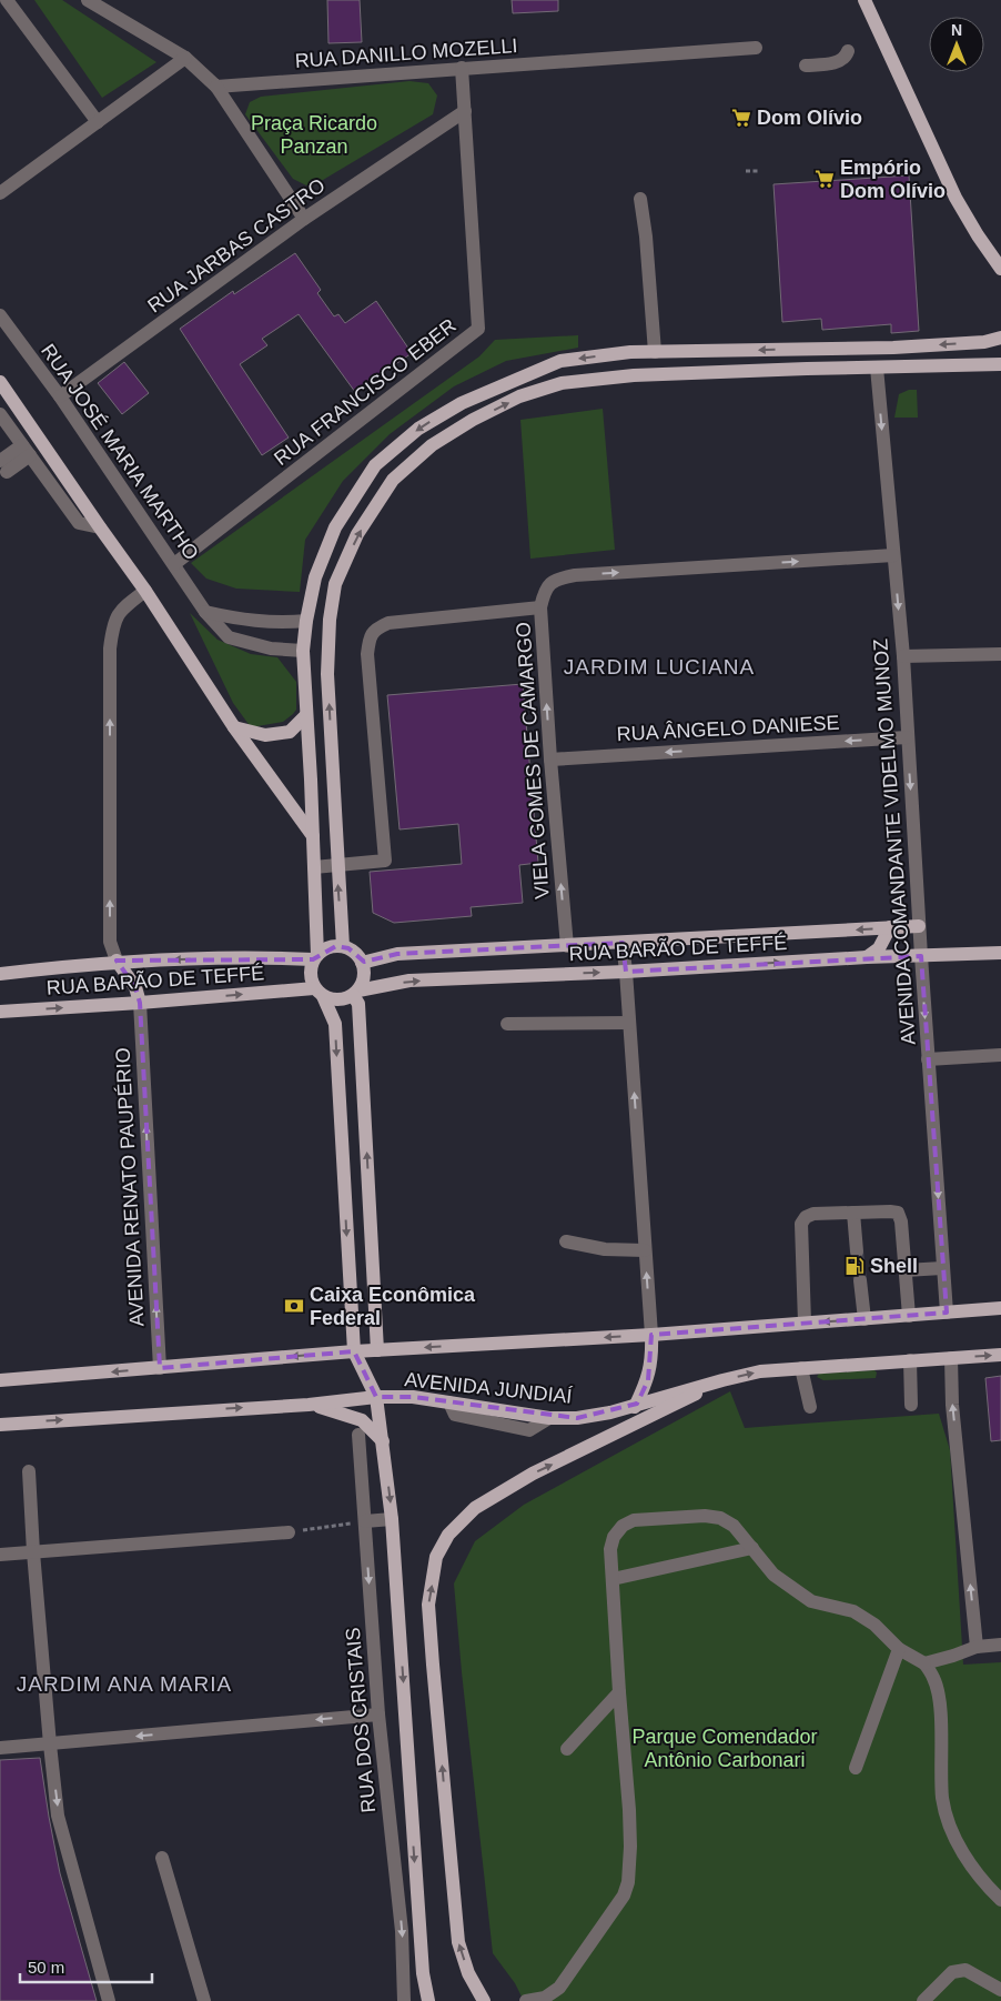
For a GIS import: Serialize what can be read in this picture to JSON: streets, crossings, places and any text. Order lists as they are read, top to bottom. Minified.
{"streets":{"main road":["RUA BARÃO DE TEFFÉ","AVENIDA JUNDIAÍ"],"street":["RUA DANILLO MOZELLI","RUA JARBAS CASTRO","RUA FRANCISCO EBER","RUA JOSÉ MARIA MARTHO","RUA ÂNGELO DANIESE","VIELA GOMES DE CAMARGO","AVENIDA COMANDANTE VIDELMO MUNOZ","AVENIDA RENATO PAUPÉRIO","RUA DOS CRISTAIS"]},"crossings":[["RUA DANILLO MOZELLI","RUA FRANCISCO EBER"],["RUA JARBAS CASTRO","RUA FRANCISCO EBER"],["RUA JARBAS CASTRO","RUA JOSÉ MARIA MARTHO"],["RUA FRANCISCO EBER","RUA JOSÉ MARIA MARTHO"],["RUA ÂNGELO DANIESE","VIELA GOMES DE CAMARGO"],["RUA ÂNGELO DANIESE","AVENIDA COMANDANTE VIDELMO MUNOZ"],["VIELA GOMES DE CAMARGO","AVENIDA COMANDANTE VIDELMO MUNOZ"],["VIELA GOMES DE CAMARGO","RUA BARÃO DE TEFFÉ"],["AVENIDA COMANDANTE VIDELMO MUNOZ","RUA BARÃO DE TEFFÉ"],["AVENIDA COMANDANTE VIDELMO MUNOZ","AVENIDA JUNDIAÍ"],["RUA BARÃO DE TEFFÉ","AVENIDA RENATO PAUPÉRIO"],["AVENIDA RENATO PAUPÉRIO","AVENIDA JUNDIAÍ"]],"one_way":["RUA ÂNGELO DANIESE","AVENIDA COMANDANTE VIDELMO MUNOZ","AVENIDA RENATO PAUPÉRIO","RUA DOS CRISTAIS"],"districts":["JARDIM LUCIANA","JARDIM ANA MARIA"],"parks":["Praça Ricardo Panzan","Parque Comendador Antônio Carbonari"],"places":{"supermarket":["Dom Olívio","Empório Dom Olívio"],"fuel station":["Shell"],"bank":["Caixa Econômica Federal"]},"scale_bar":"50 m","north":"top"}
